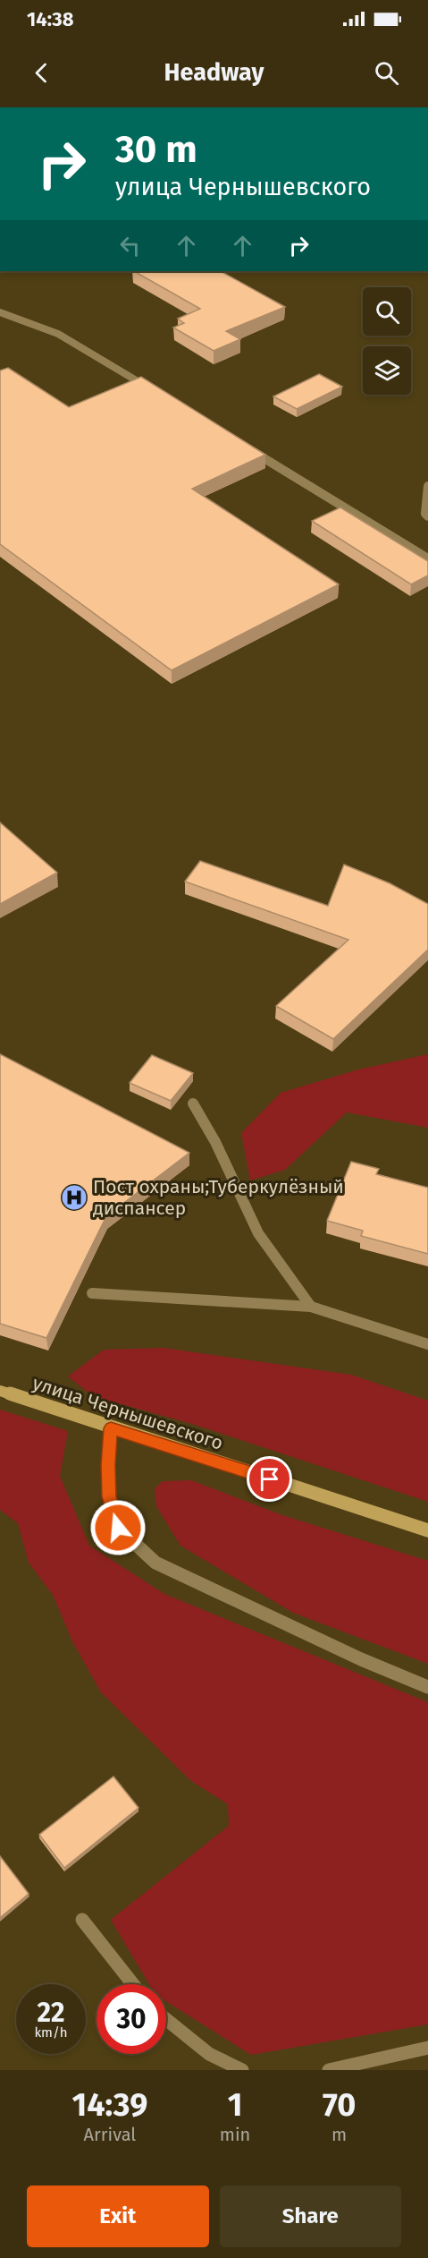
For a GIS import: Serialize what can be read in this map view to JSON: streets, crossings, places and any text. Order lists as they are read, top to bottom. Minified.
{"streets":{"main road":["улица Чернышевского"]},"places":{"hospital":["Пост охраны;Туберкулёзный диспансер"]},"page":{"status":"14:38","header":"Headway","turn":["30 m","улица Чернышевского"],"speed":"22 km/h","limit":"30","eta":["14:39","Arrival","1","min","70","m"],"buttons":["Exit","Share"]}}
